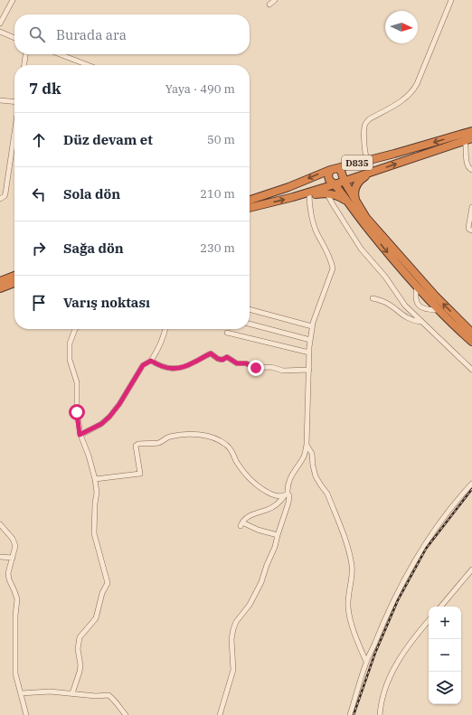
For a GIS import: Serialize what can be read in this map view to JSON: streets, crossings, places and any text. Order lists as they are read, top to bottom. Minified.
{"streets":{"highway":["D835"]},"north":"right","page":{"search":"Burada ara","heading":["7 dk","Yaya · 490 m"],"list":[["Düz devam et","50 m"],["Sola dön","210 m"],["Sağa dön","230 m"],"Varış noktası"],"map_buttons":["+","−"]}}
